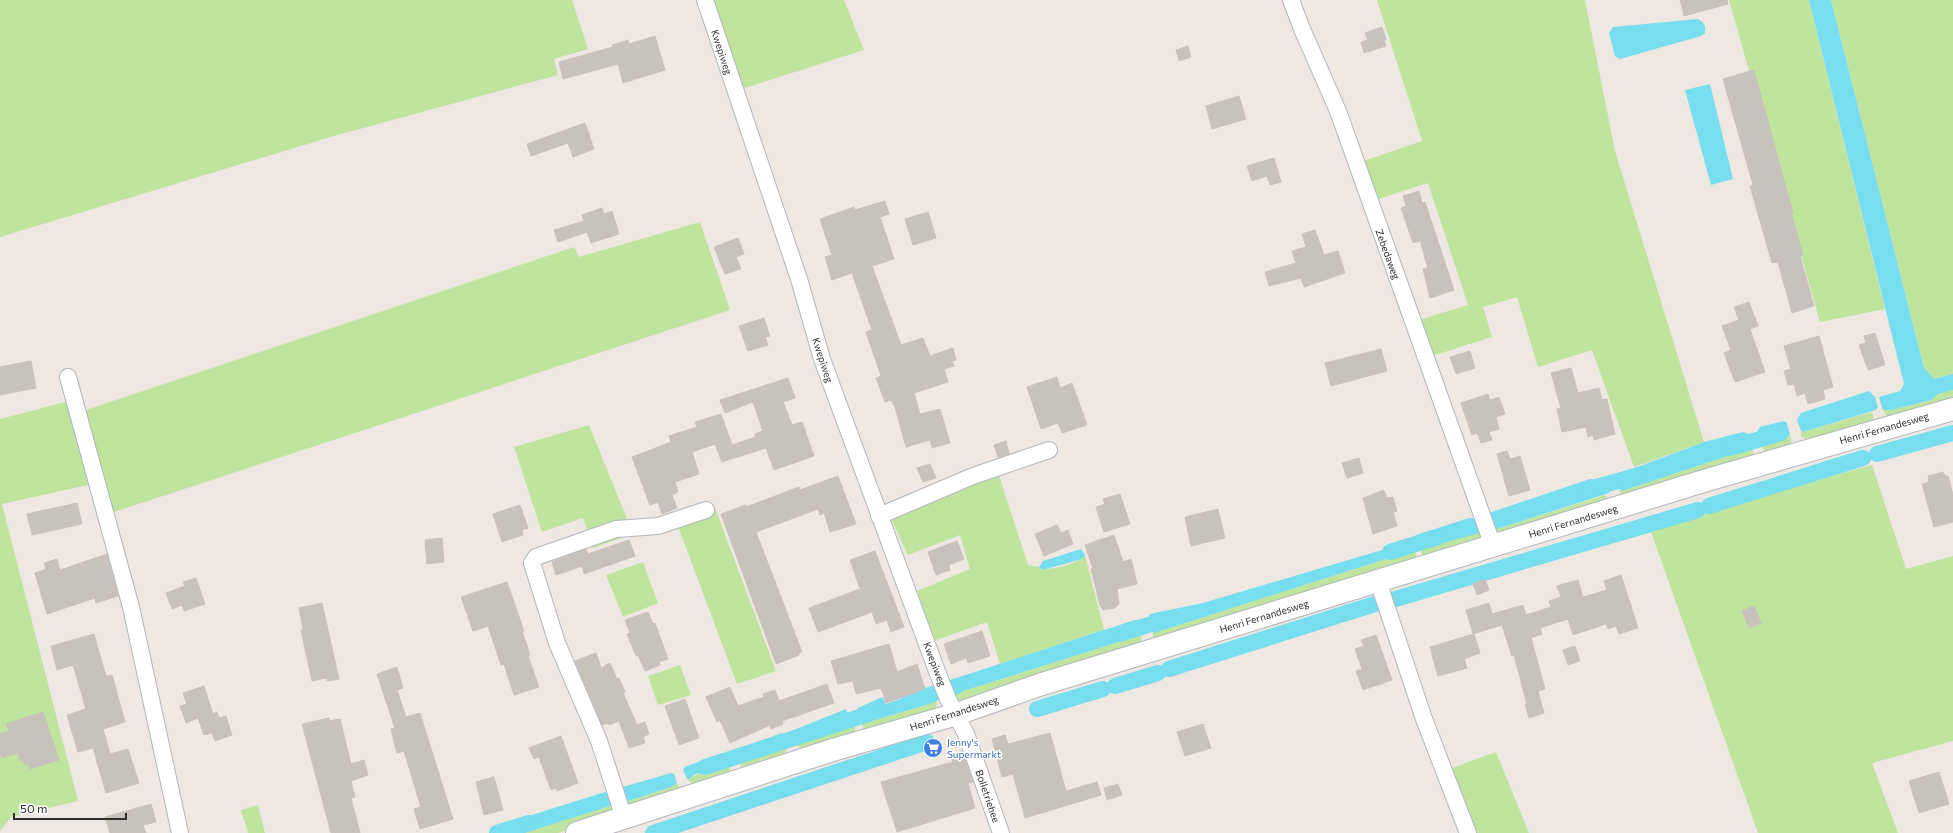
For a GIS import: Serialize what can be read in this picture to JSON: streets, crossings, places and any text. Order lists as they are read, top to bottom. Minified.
{"streets":{"street":["Kwepiweg","Zebedaweg","Henri Fernandesweg","Bolletriehee"]},"crossings":[["Kwepiweg","Henri Fernandesweg"],["Kwepiweg","Bolletriehee"],["Zebedaweg","Henri Fernandesweg"],["Henri Fernandesweg","Bolletriehee"]],"places":{"supermarket":["Jenny's Supermarkt"]},"scale_bar":"50 m"}
